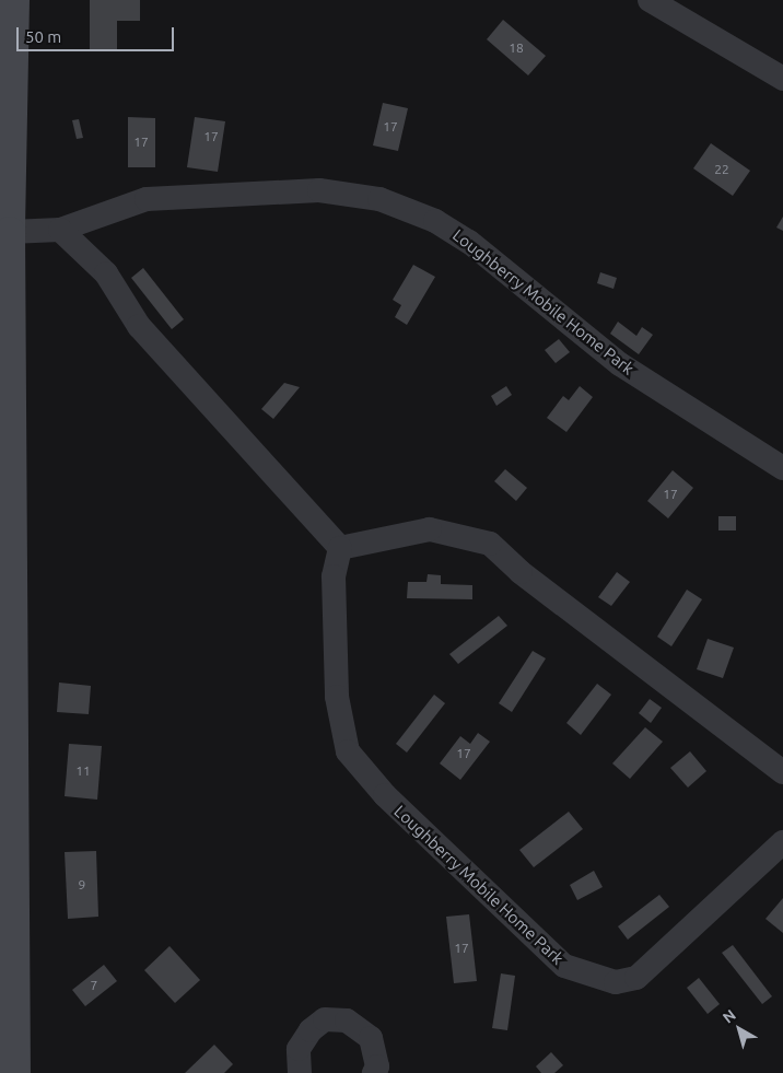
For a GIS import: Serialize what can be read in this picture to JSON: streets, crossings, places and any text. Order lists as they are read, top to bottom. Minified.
{"streets":{"street":["Loughberry Mobile Home Park"]},"house_numbers":["18","17","17","17","22","17","17","11","9","17","7"],"scale_bar":"50 m","north":"top left"}
